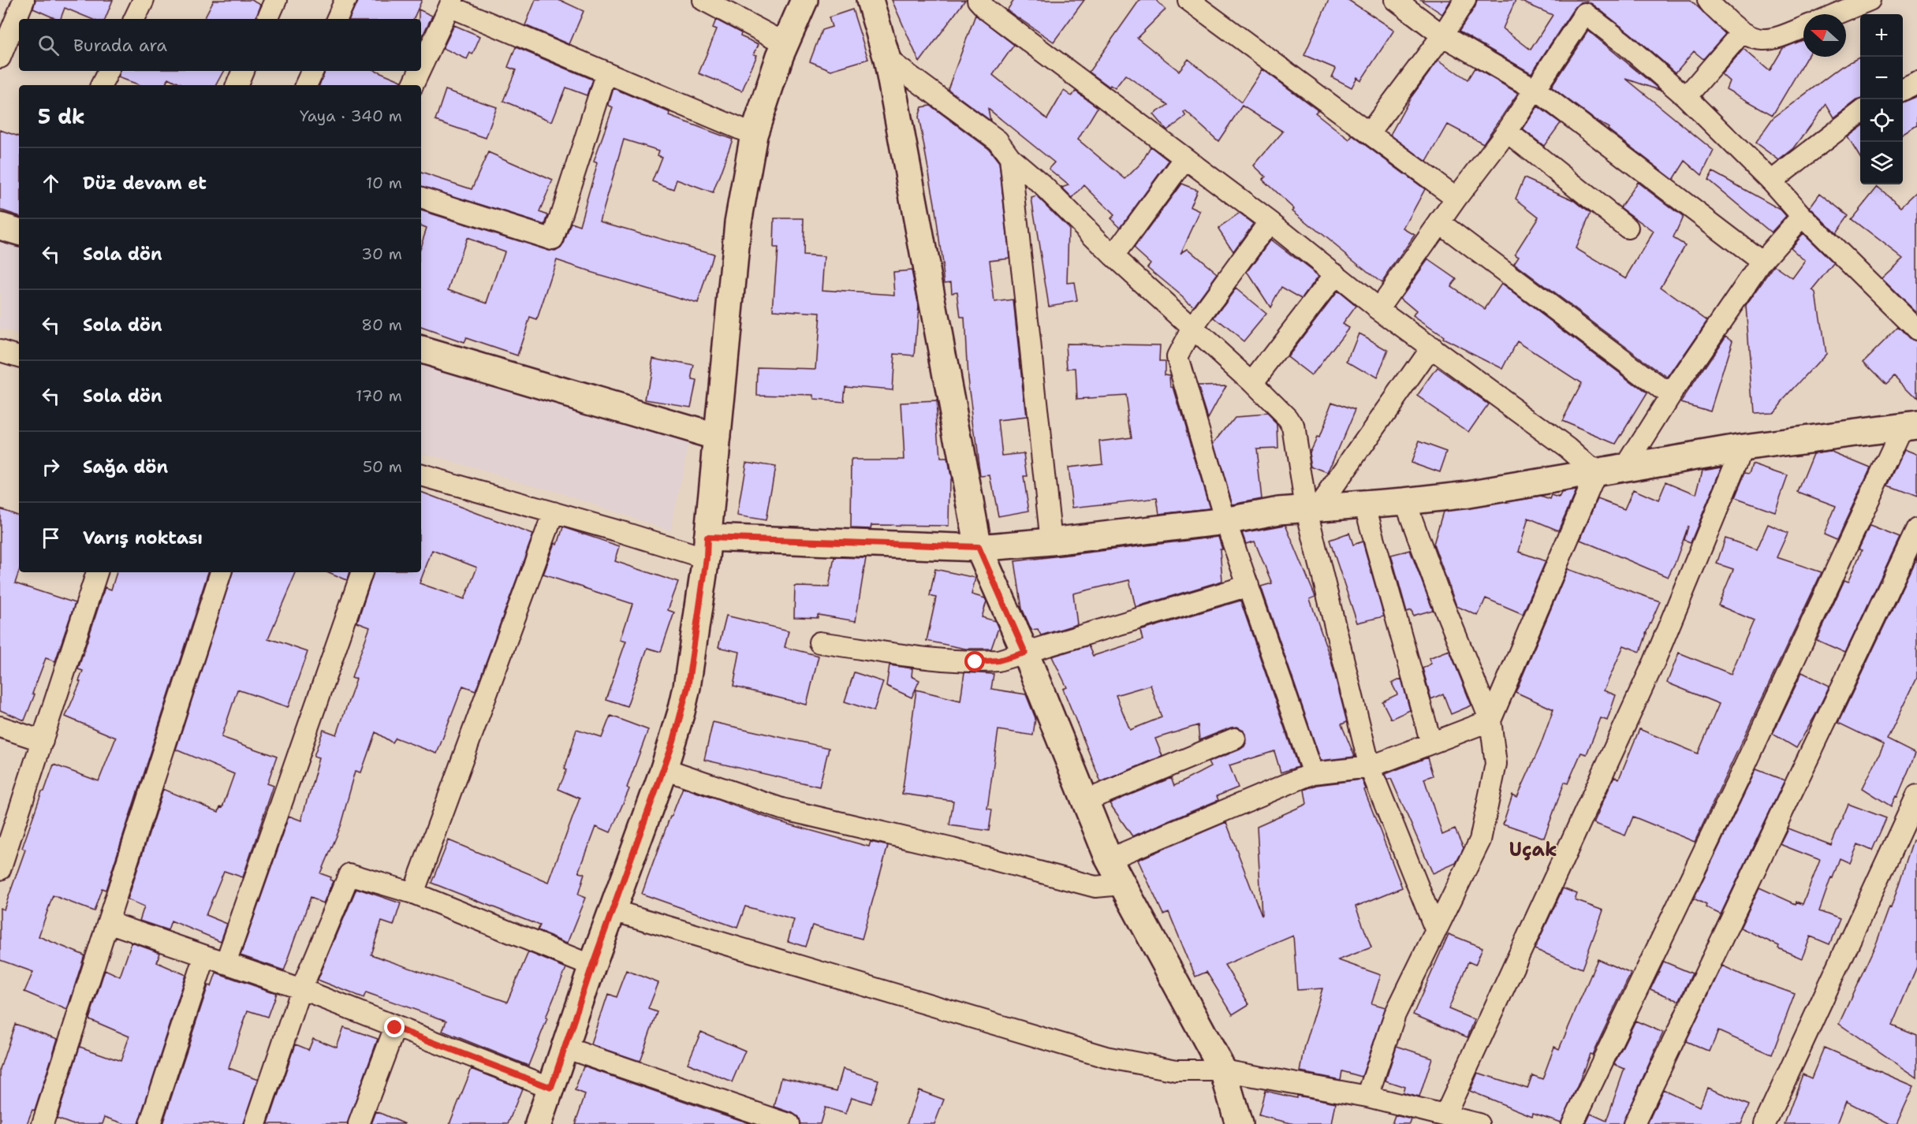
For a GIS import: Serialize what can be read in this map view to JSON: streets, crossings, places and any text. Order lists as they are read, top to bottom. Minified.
{"districts":["Uçak"],"north":"left","page":{"map_buttons":["+","−"],"search":"Burada ara","heading":["5 dk","Yaya · 340 m"],"list":[["Düz devam et","10 m"],["Sola dön","30 m"],["Sola dön","80 m"],["Sola dön","170 m"],["Sağa dön","50 m"],"Varış noktası"]}}
